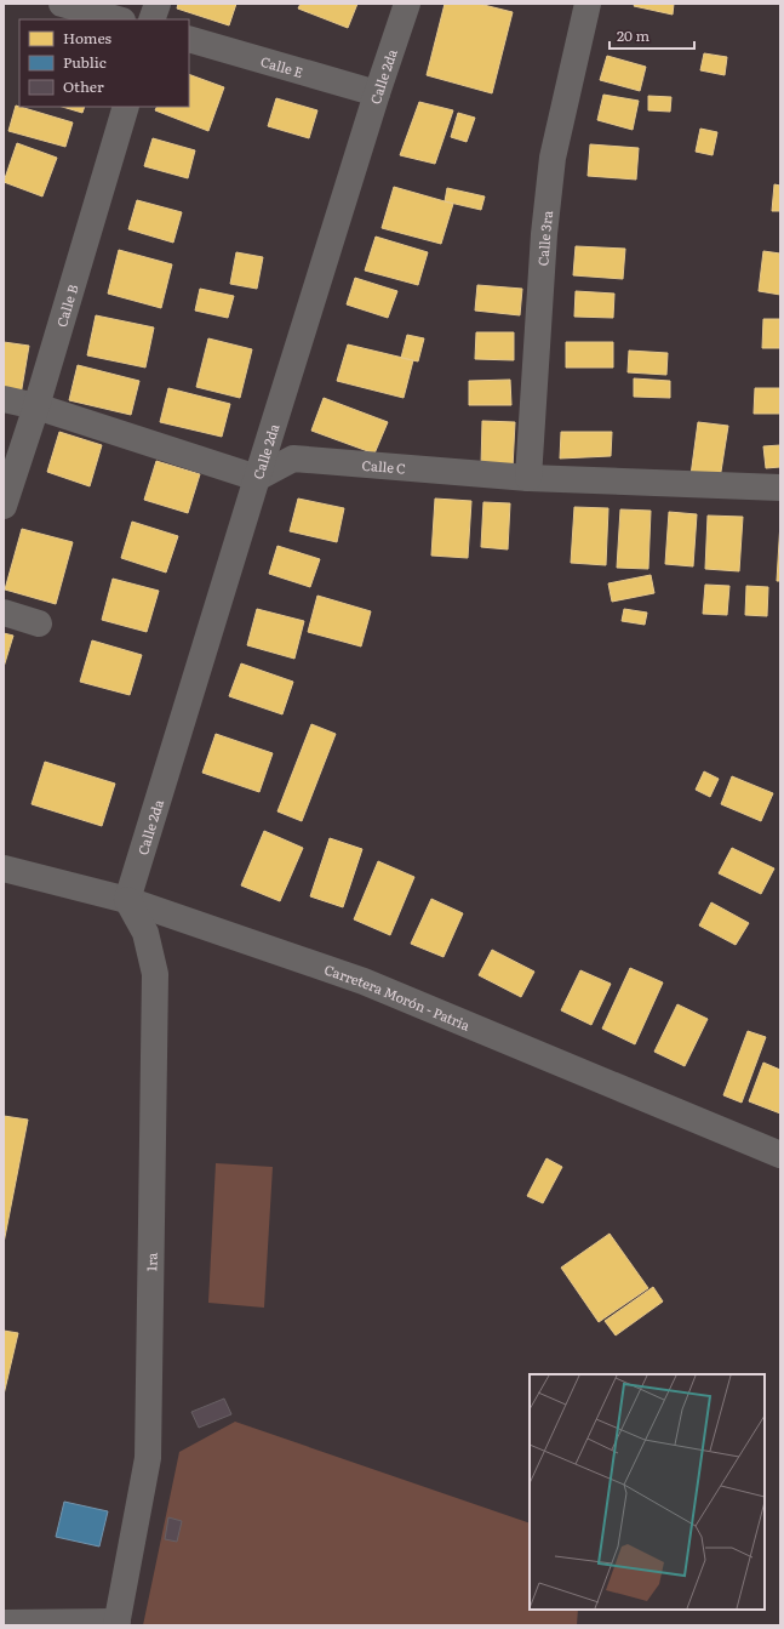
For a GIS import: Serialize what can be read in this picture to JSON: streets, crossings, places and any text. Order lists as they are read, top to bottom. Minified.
{"streets":{"street":["Calle E","Calle 2da","Calle 3ra","Calle B","Calle C","Carretera Morón - Patria","1ra"]},"crossings":[["Calle E","Calle 2da"],["Calle 2da","Calle C"],["Calle 2da","Carretera Morón - Patria"],["Calle 2da","1ra"],["Calle 3ra","Calle C"],["Carretera Morón - Patria","1ra"]],"legend":["Homes","Public","Other"],"scale_bar":"20 m"}
